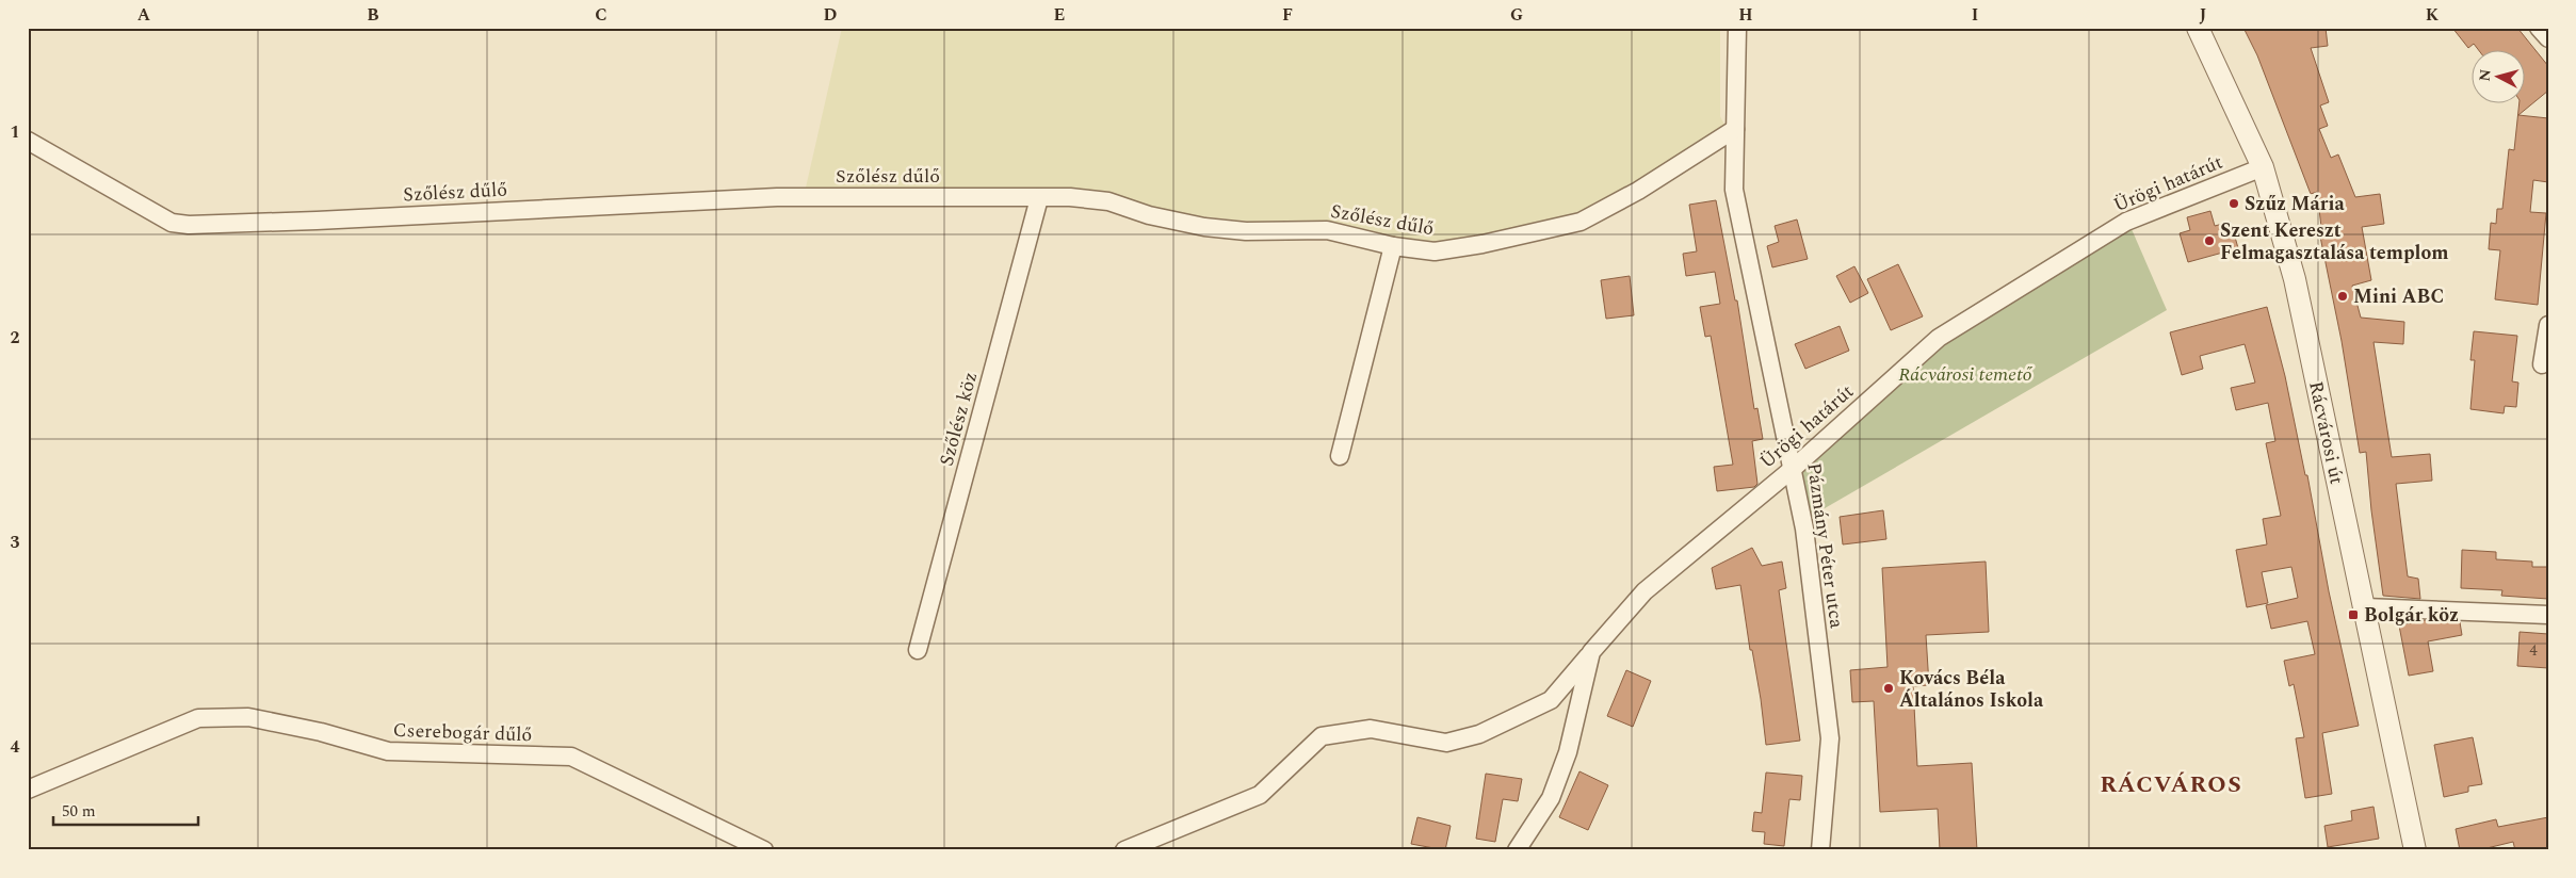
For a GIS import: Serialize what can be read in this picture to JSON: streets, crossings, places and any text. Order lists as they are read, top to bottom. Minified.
{"streets":{"street":["Szőlész dűlő","Ürögi határút","Szőlész köz","Rácvárosi út","Pázmány Péter utca","Cserebogár dűlő"]},"crossings":[["Szőlész dűlő","Szőlész köz"],["Szőlész dűlő","Pázmány Péter utca"],["Ürögi határút","Rácvárosi út"],["Ürögi határút","Pázmány Péter utca"]],"districts":["RÁCVÁROS"],"parks":["Rácvárosi temető"],"places":{"other":["Szűz Mária","Szent Kereszt Felmagasztalása templom","Mini ABC","Kovács Béla Általános Iskola"],"transit":["Bolgár köz"]},"house_numbers":["4"],"scale_bar":"50 m","north":"left","grid":{"columns":["A","B","C","D","E","F","G","H","I","J","K"],"rows":["1","2","3","4"]}}
